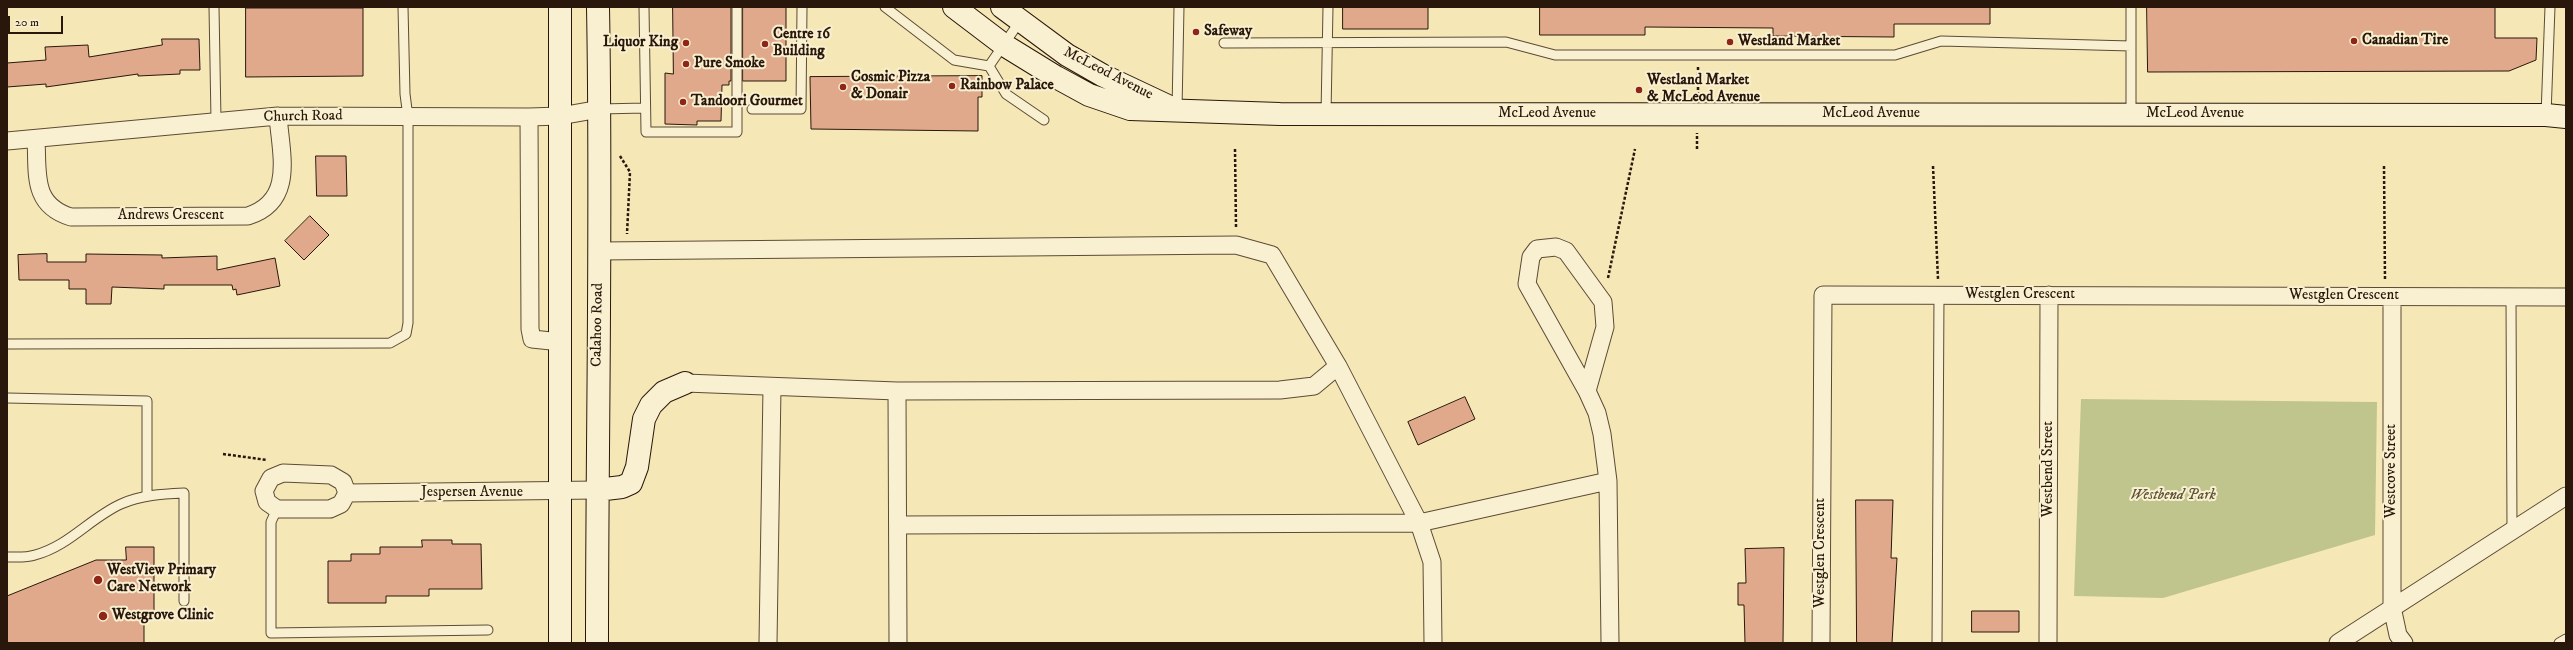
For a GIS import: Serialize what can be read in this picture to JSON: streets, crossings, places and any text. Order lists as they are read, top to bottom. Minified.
{"streets":{"street":["McLeod Avenue","Church Road","Andrews Crescent","Westglen Crescent","Calahoo Road","Westbend Street","Westcove Street","Jespersen Avenue"]},"crossings":[["Church Road","Andrews Crescent"],["Church Road","Calahoo Road"],["Westglen Crescent","Westbend Street"],["Westglen Crescent","Westcove Street"],["Calahoo Road","Jespersen Avenue"]],"parks":["Westbend Park"],"places":["Safeway","Canadian Tire","Westland Market","Liquor King","Centre 16 Building","Pure Smoke","Rainbow Palace","Cosmic Pizza & Donair","Westland Market & McLeod Avenue","Tandoori Gourmet","WestView Primary Care Network","Westgrove Clinic"],"scale_bar":"20 m"}
